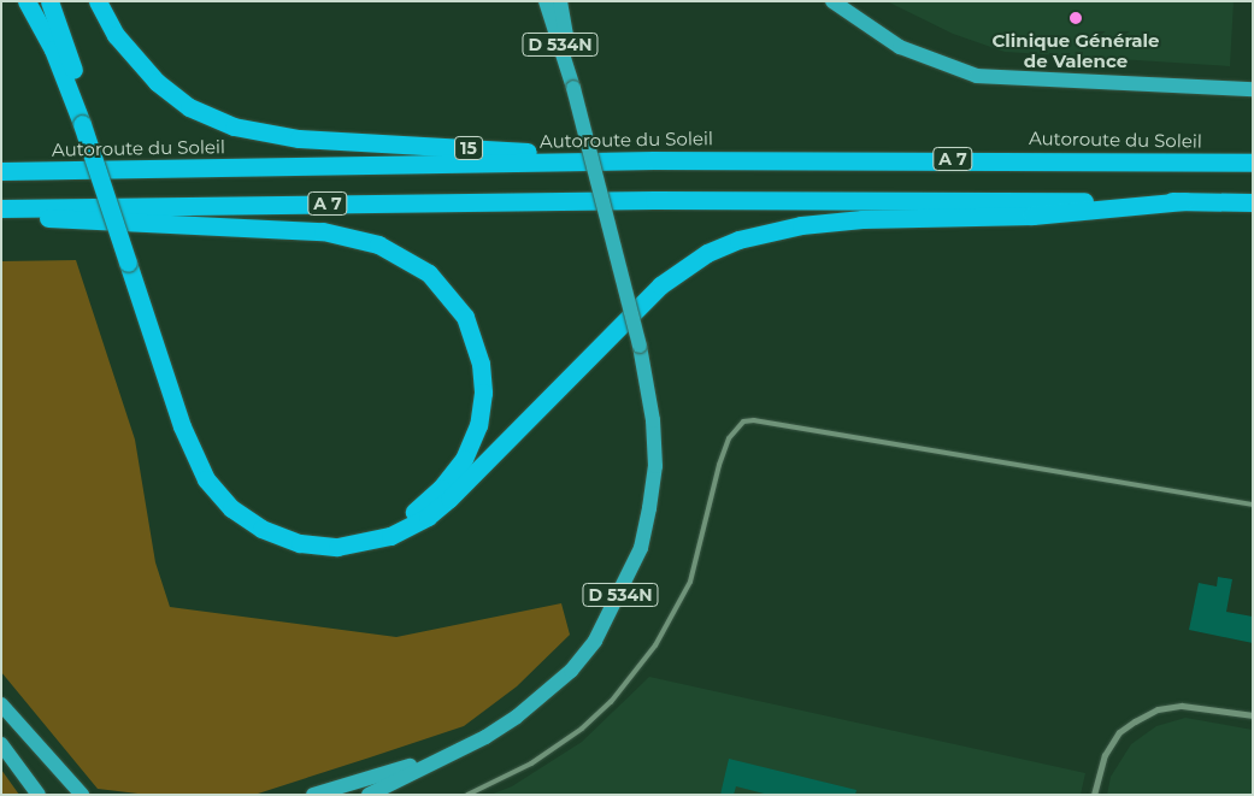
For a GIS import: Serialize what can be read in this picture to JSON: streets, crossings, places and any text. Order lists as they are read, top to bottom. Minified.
{"streets":{"highway":["Autoroute du Soleil","15","A 7"],"main road":["D 534N"]},"crossings":[["Autoroute du Soleil","15"]],"places":["Clinique Générale de Valence"]}
